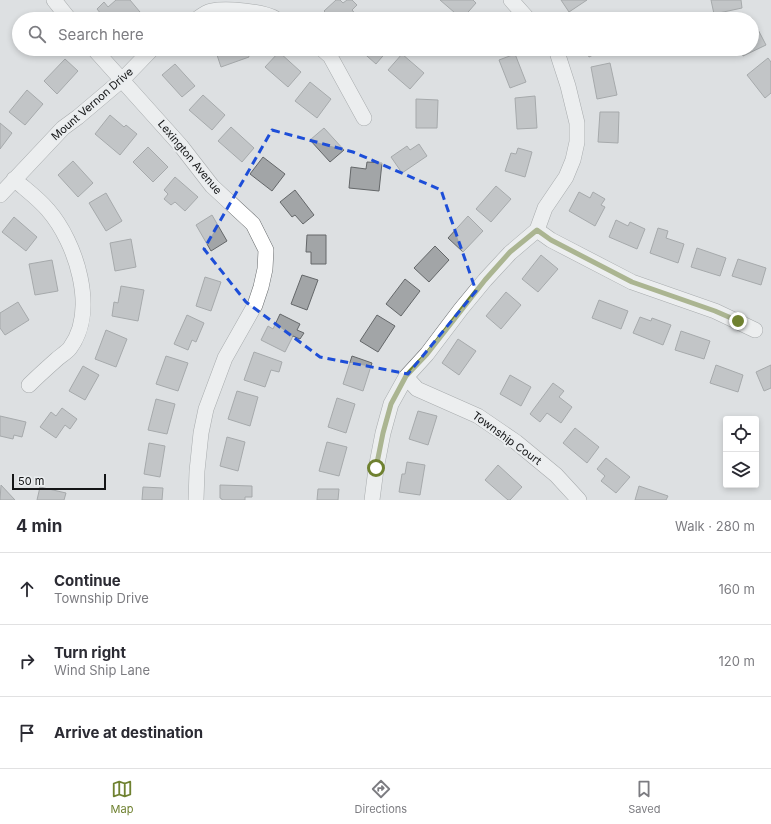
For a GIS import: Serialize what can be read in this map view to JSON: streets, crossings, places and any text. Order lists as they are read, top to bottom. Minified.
{"streets":{"street":["Mount Vernon Drive","Lexington Avenue","Township Court"]},"crossings":[["Mount Vernon Drive","Lexington Avenue"]],"scale_bar":"50 m","page":{"search":"Search here","scale":"50 m","heading":["4 min","Walk · 280 m"],"list":[["Continue","Township Drive","160 m"],["Turn right","Wind Ship Lane","120 m"],"Arrive at destination"],"nav":["Map","Directions","Saved"]}}
